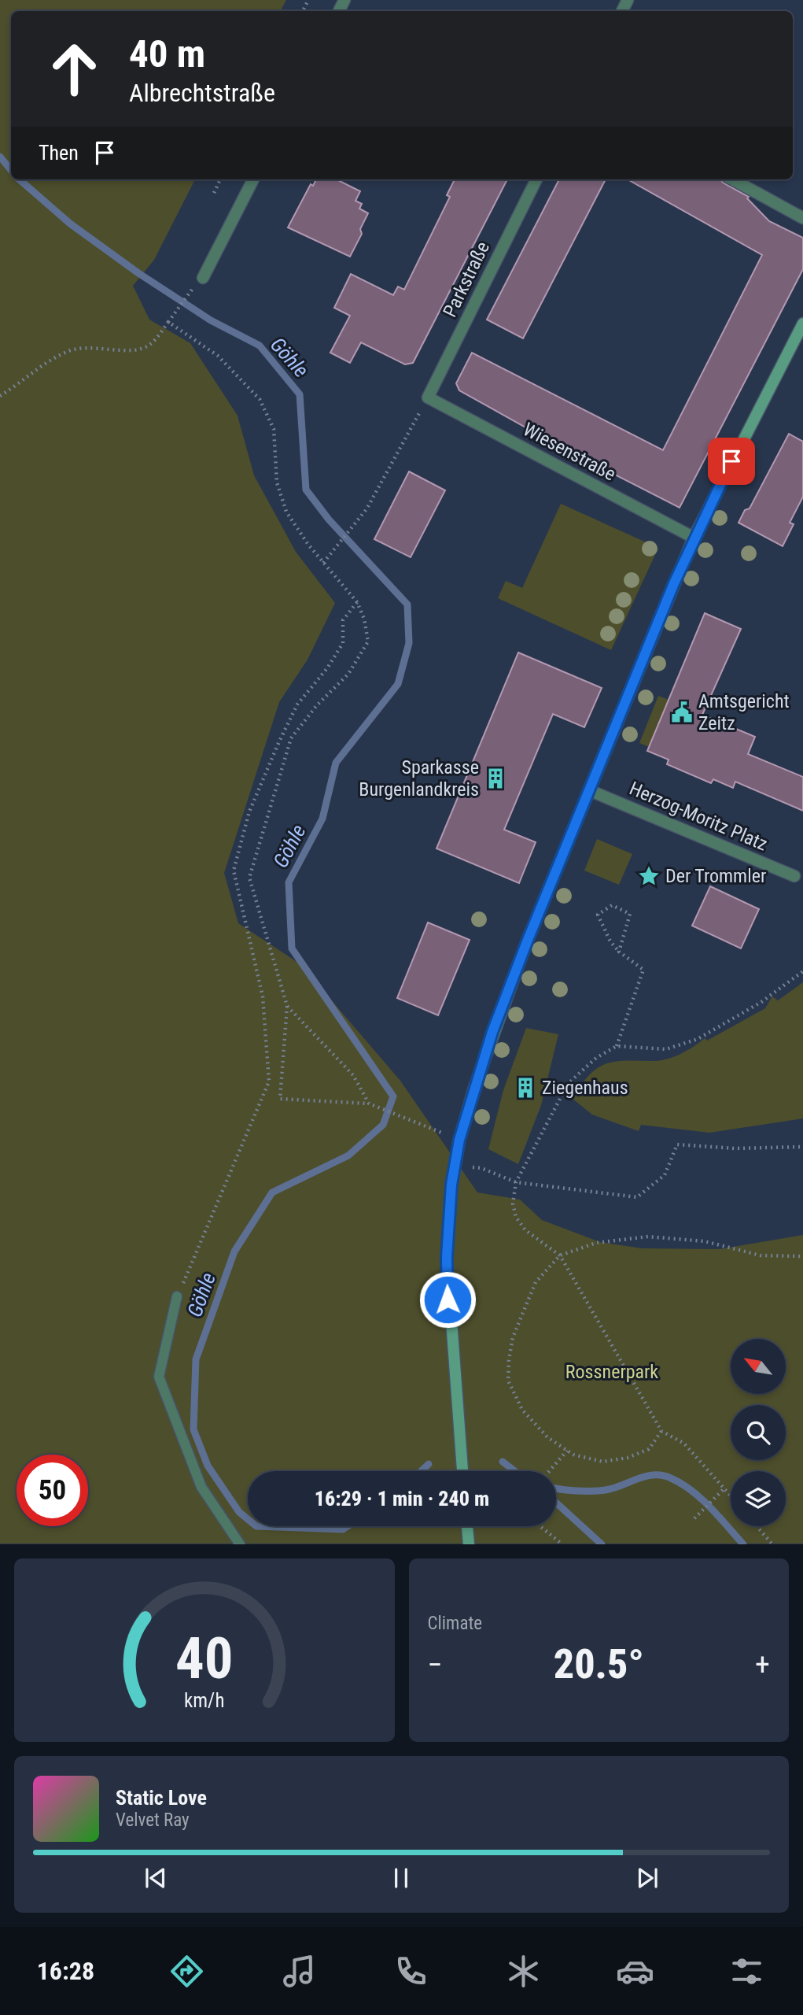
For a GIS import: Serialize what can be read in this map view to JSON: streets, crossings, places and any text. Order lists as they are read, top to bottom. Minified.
{"streets":{"street":["Parkstraße","Wiesenstraße","Herzog-Moritz Platz"]},"crossings":[["Parkstraße","Wiesenstraße"]],"water":["Göhle"],"parks":["Rossnerpark"],"places":{"public building":["Amtsgericht Zeitz"],"building":["Sparkasse Burgenlandkreis","Ziegenhaus"],"place":["Der Trommler"]},"north":"top left","page":{"turn":["40 m","Albrechtstraße"],"then":"Then","limit":"50","trip":"16:29 · 1 min · 240 m","tile":"Climate","heat":["−","20.5°","+"],"song":["Static Love","Velvet Ray"],"tabs":"16:28","gauge":["40","km/h"]}}
